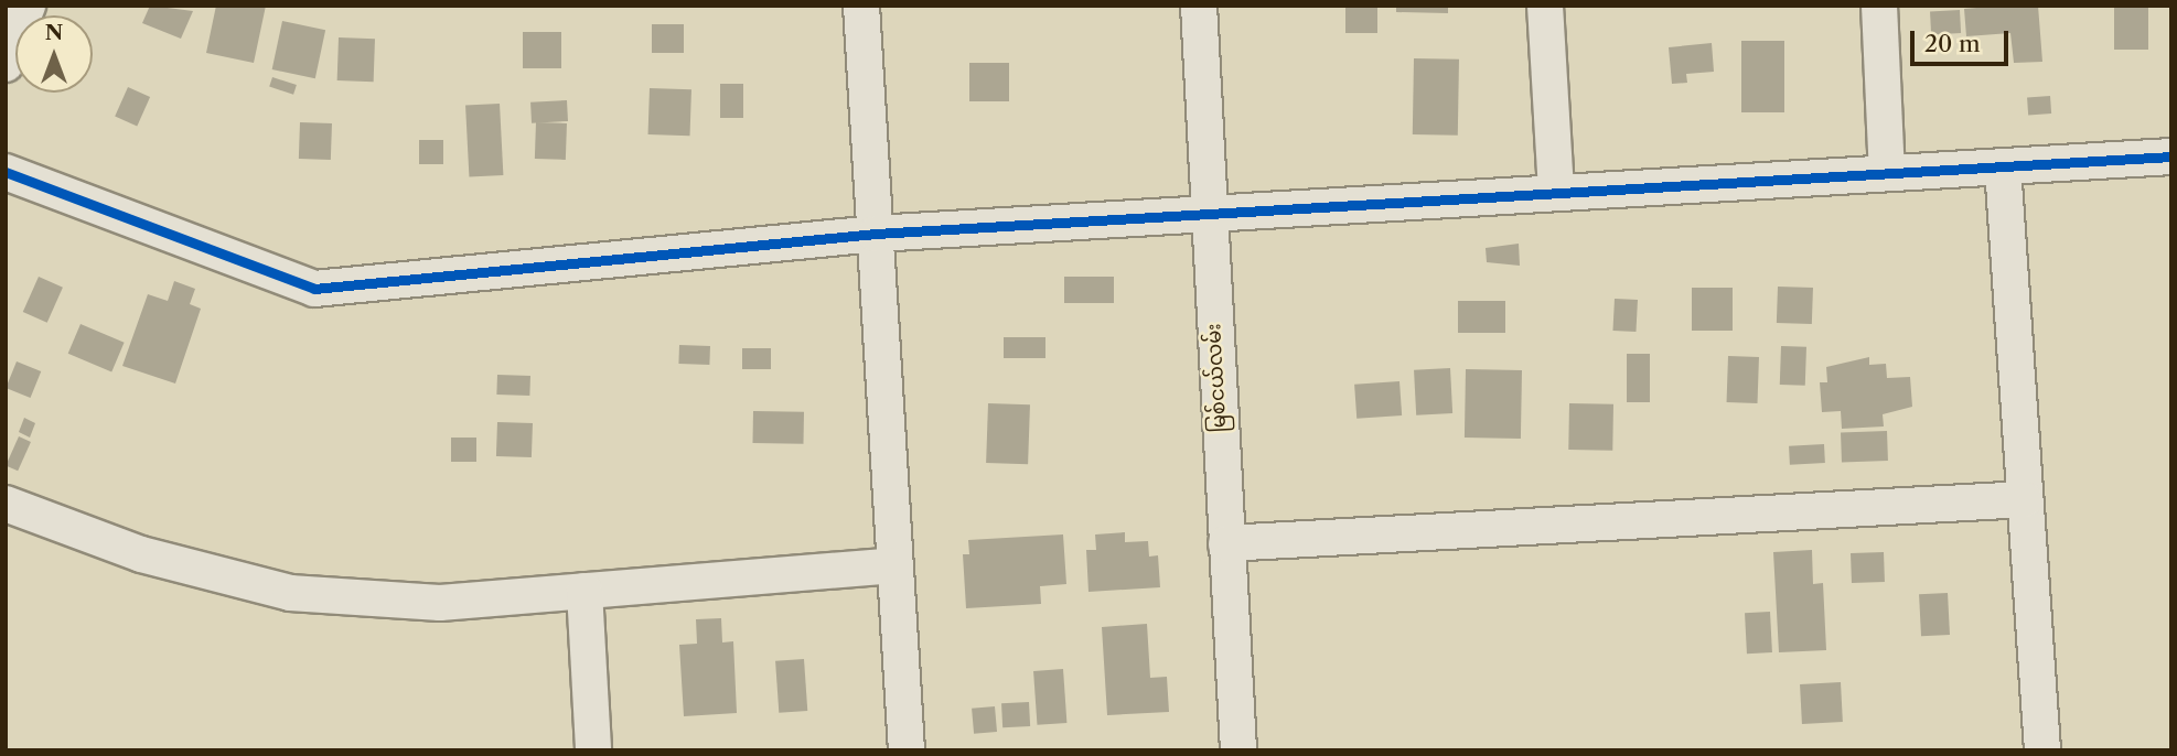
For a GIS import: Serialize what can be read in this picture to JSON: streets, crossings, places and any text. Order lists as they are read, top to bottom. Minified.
{"streets":{"street":["မြစ်ငယ်လမ်း"]},"scale_bar":"20 m","north":"top"}
